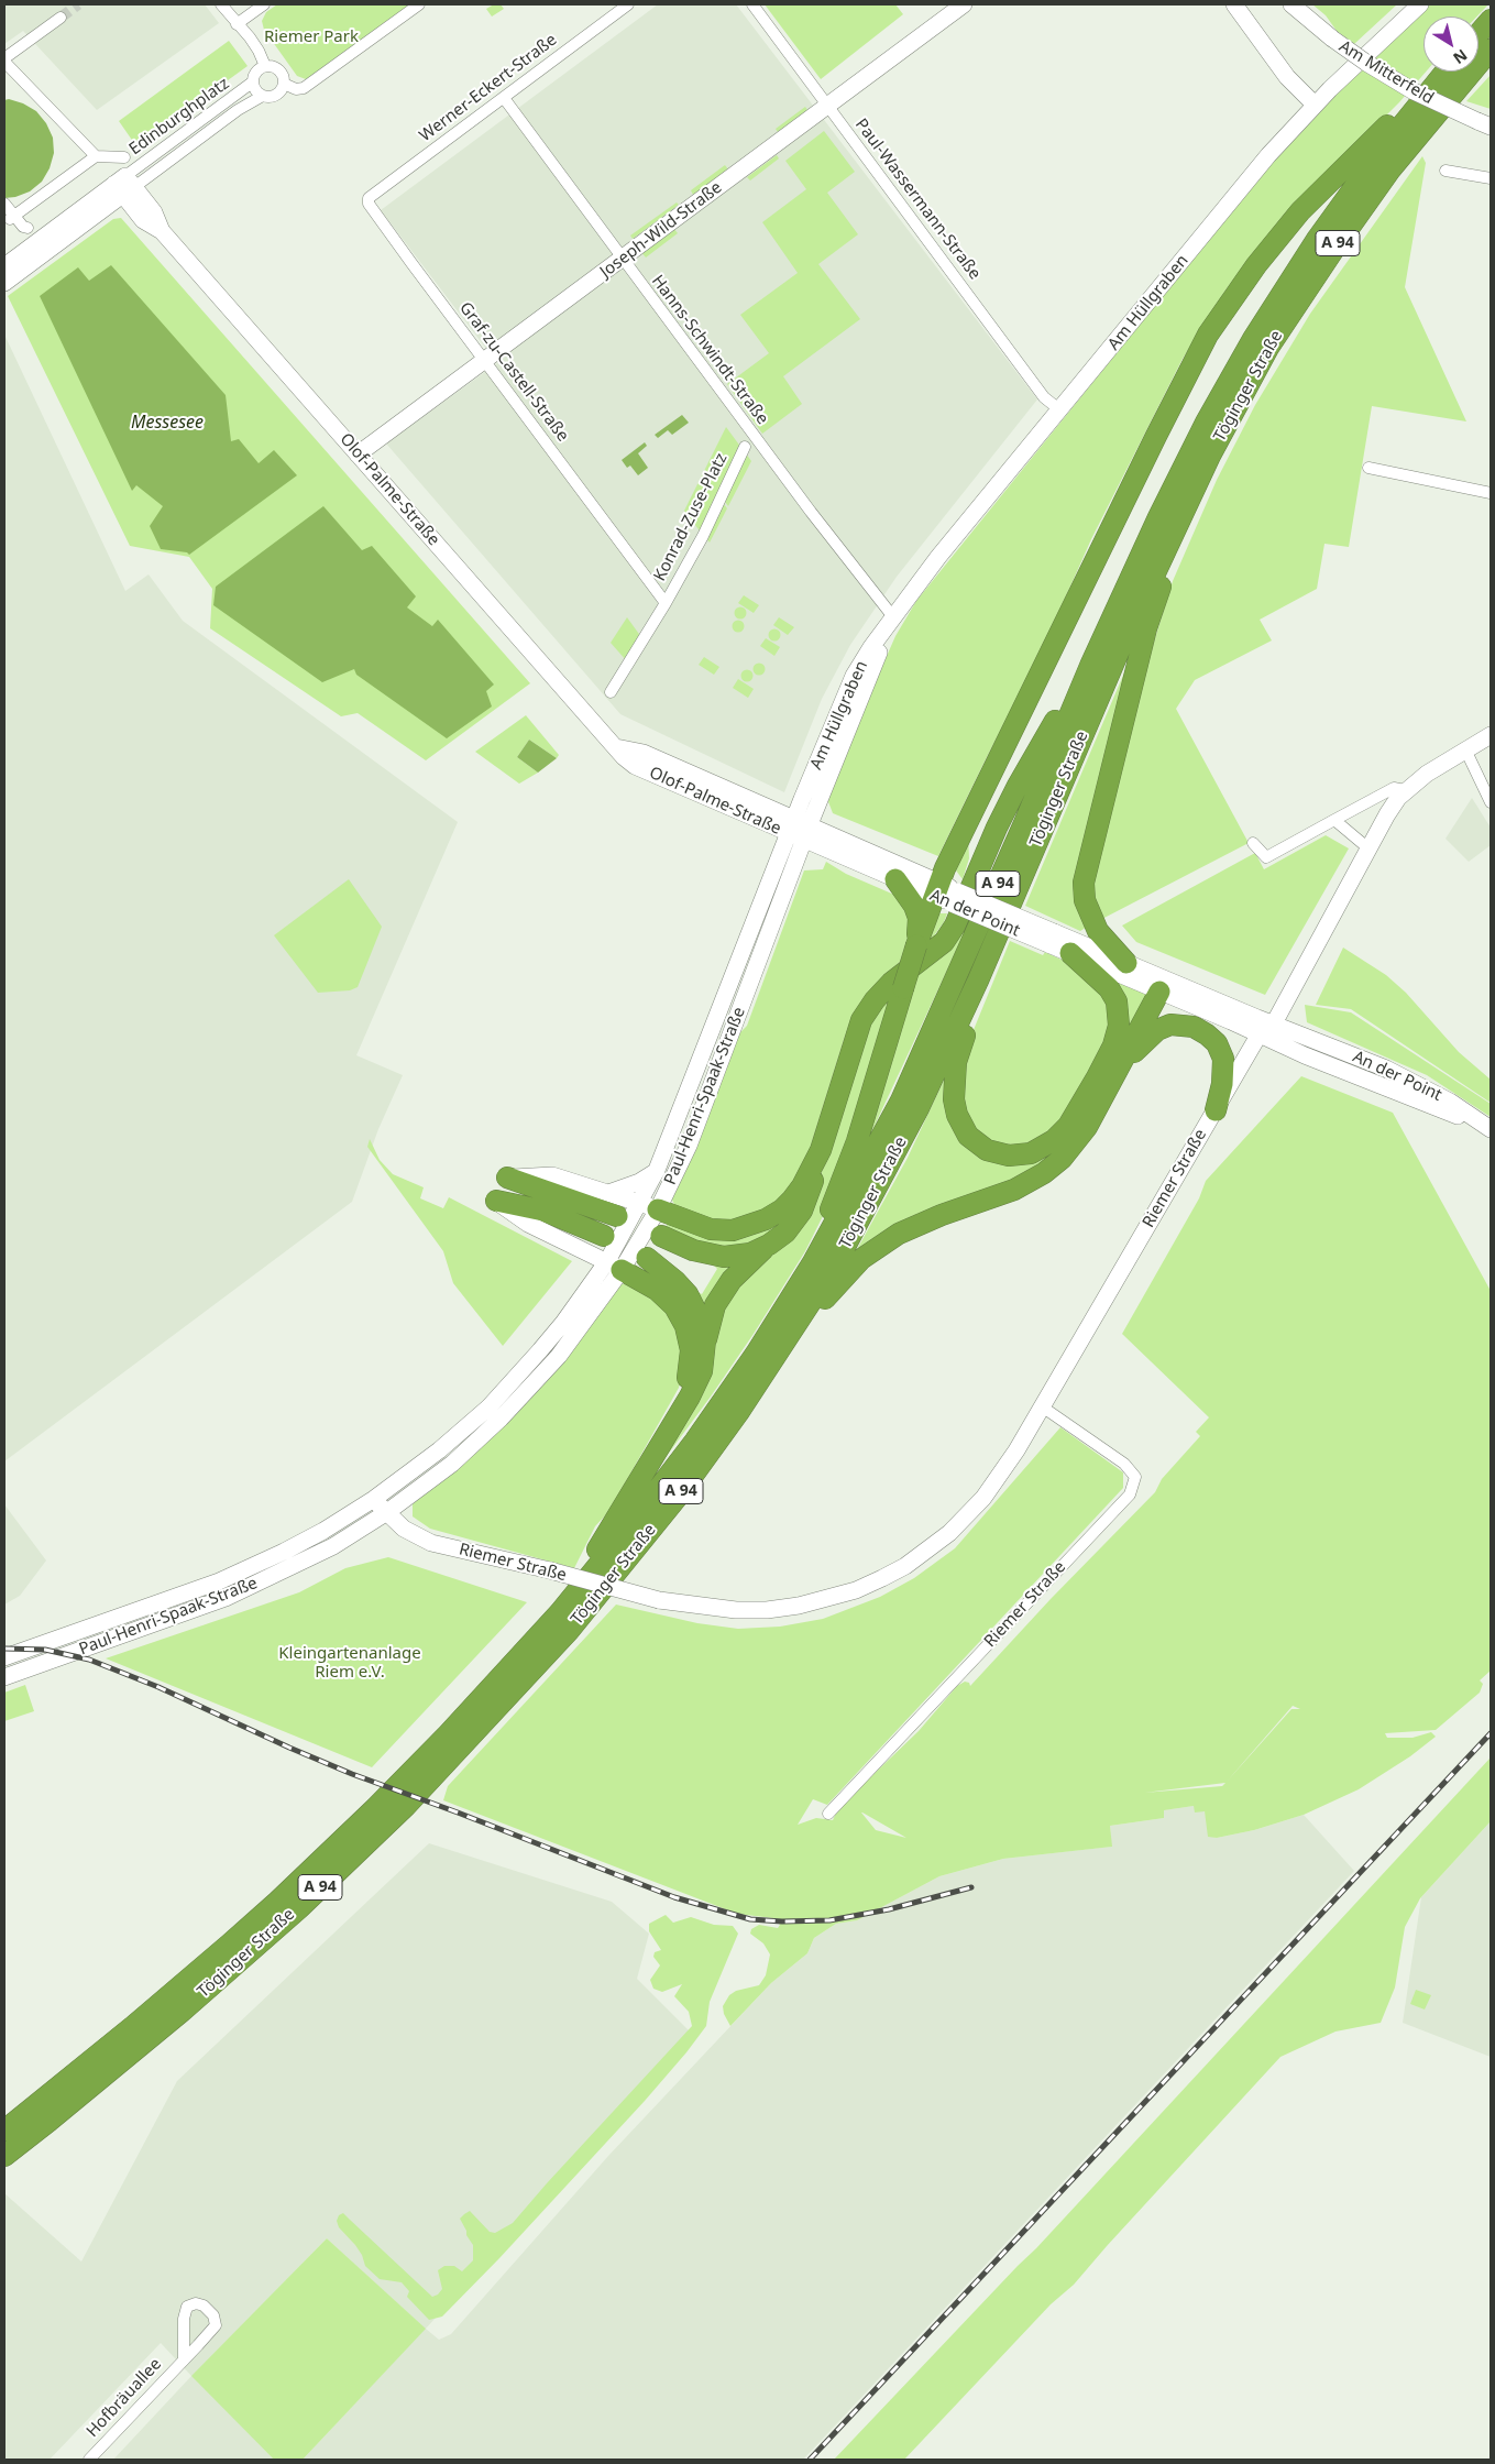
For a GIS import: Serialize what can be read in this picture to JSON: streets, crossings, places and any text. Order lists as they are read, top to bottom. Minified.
{"streets":{"highway":["A 94","Töginger Straße"],"main road":["Am Mitterfeld","Joseph-Wild-Straße","Am Hüllgraben","Olof-Palme-Straße","An der Point","Paul-Henri-Spaak-Straße","Riemer Straße"],"street":["Werner-Eckert-Straße","Edinburghplatz","Paul-Wassermann-Straße","Hanns-Schwindt-Straße","Graf-zu-Castell-Straße","Konrad-Zuse-Platz","Hofbräuallee"]},"crossings":[["Werner-Eckert-Straße","Hanns-Schwindt-Straße"],["Werner-Eckert-Straße","Graf-zu-Castell-Straße"],["Edinburghplatz","Olof-Palme-Straße"],["Paul-Wassermann-Straße","Joseph-Wild-Straße"],["Paul-Wassermann-Straße","Am Hüllgraben"],["Joseph-Wild-Straße","Hanns-Schwindt-Straße"],["Joseph-Wild-Straße","Graf-zu-Castell-Straße"],["Joseph-Wild-Straße","Olof-Palme-Straße"],["Am Hüllgraben","Hanns-Schwindt-Straße"],["Am Hüllgraben","Olof-Palme-Straße"],["Am Hüllgraben","An der Point"],["Am Hüllgraben","Paul-Henri-Spaak-Straße"],["Graf-zu-Castell-Straße","Konrad-Zuse-Platz"],["Olof-Palme-Straße","An der Point"],["Olof-Palme-Straße","Paul-Henri-Spaak-Straße"],["An der Point","Paul-Henri-Spaak-Straße"],["An der Point","Riemer Straße"],["Paul-Henri-Spaak-Straße","Riemer Straße"]],"water":["Messesee"],"parks":["Riemer Park","Kleingartenanlage Riem e.V."],"north":"bottom right"}
